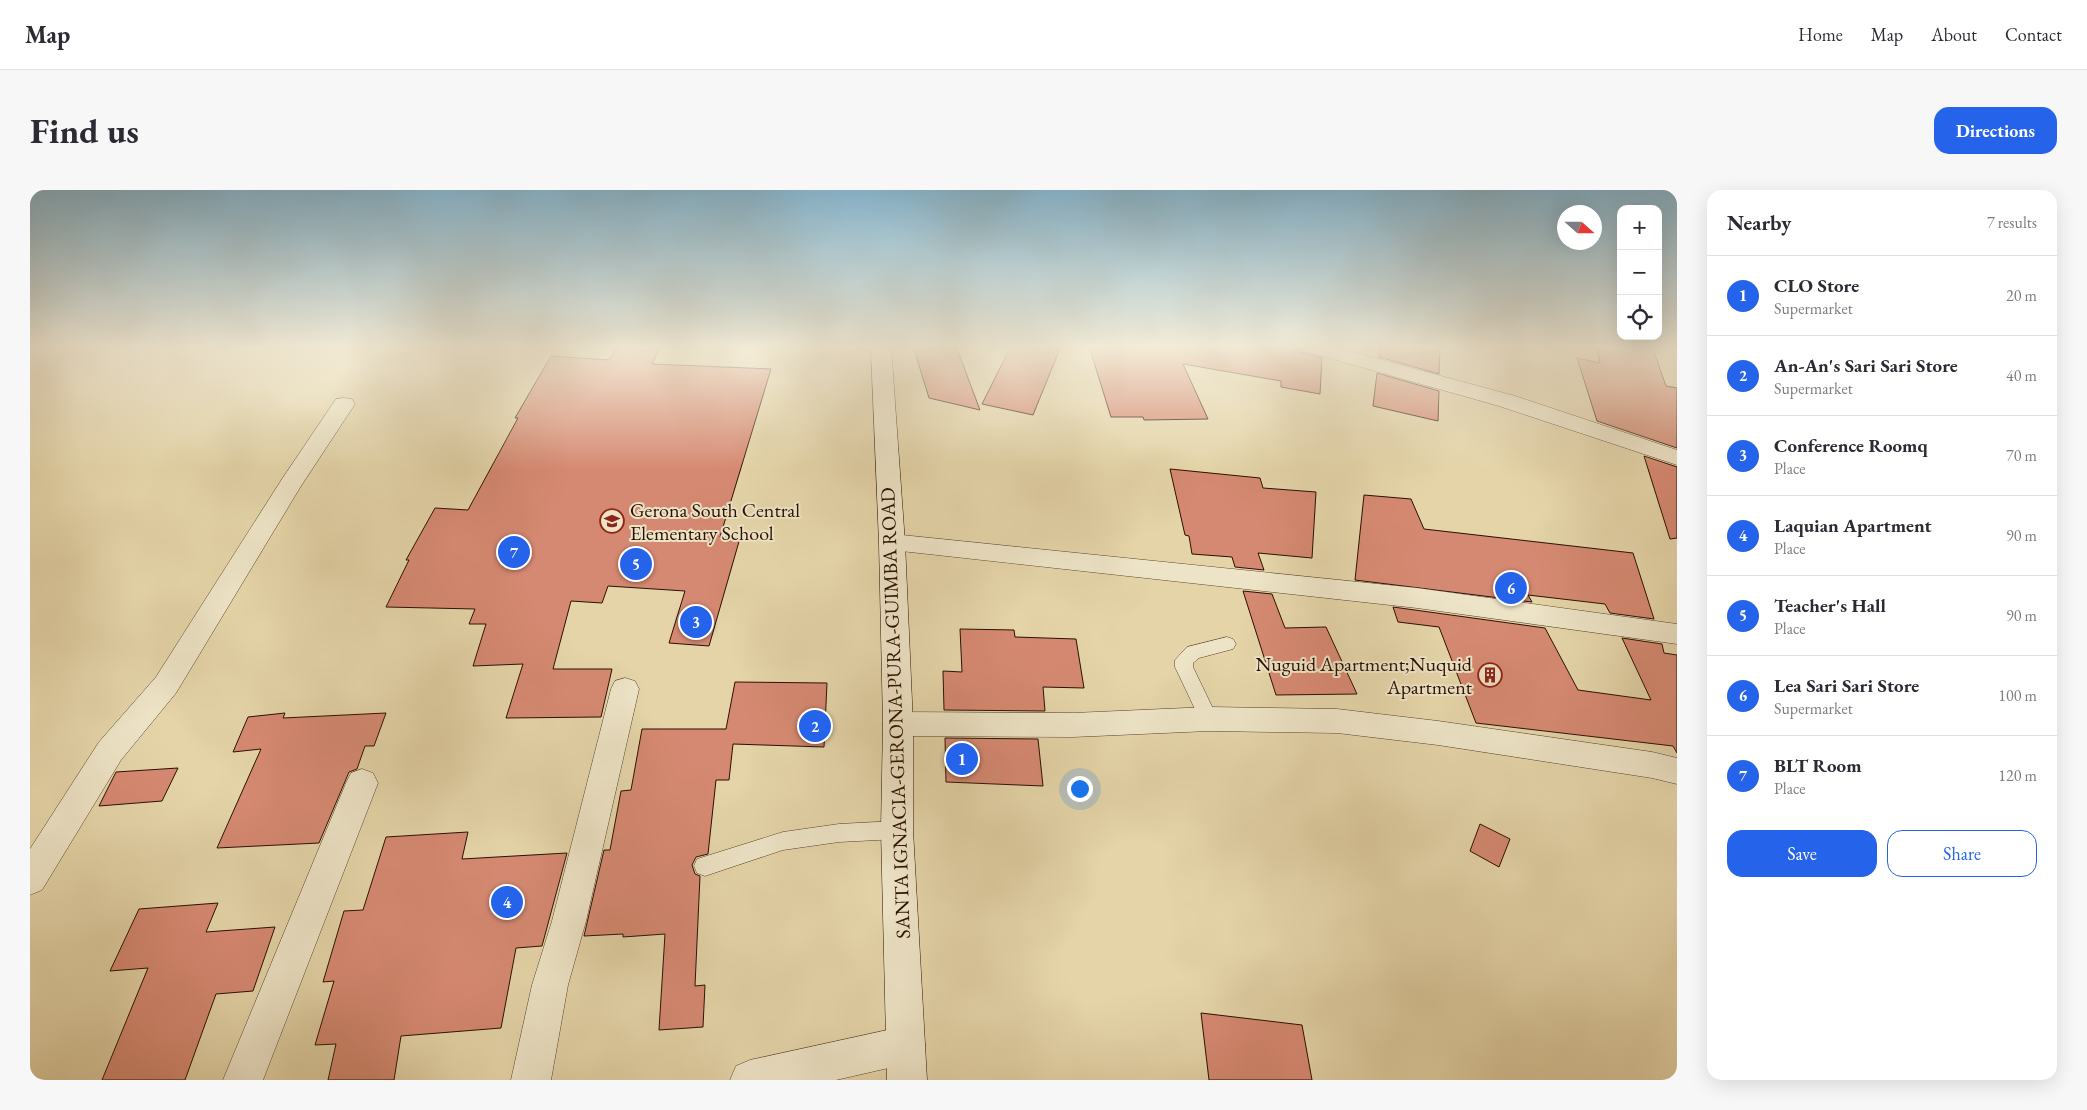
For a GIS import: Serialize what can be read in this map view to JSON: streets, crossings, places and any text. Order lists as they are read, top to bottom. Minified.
{"streets":{"street":["SANTA IGNACIA-GERONA-PURA-GUIMBA ROAD"]},"places":{"school or university":["Gerona South Central Elementary School"],"building":["Nuguid Apartment;Nuquid Apartment"]},"north":"right","page":{"header":"Map","nav":["Home","Map","About","Contact"],"buttons":["Directions",["Save","Share"]],"title":"Find us","heading":["Nearby","7 results"],"map_buttons":["+","−"],"list":[{"mark":"1","name":"CLO Store","note":"Supermarket","value":"20 m"},{"mark":"2","name":"An-An's Sari Sari Store","note":"Supermarket","value":"40 m"},{"mark":"3","name":"Conference Roomq","note":"Place","value":"70 m"},{"mark":"4","name":"Laquian Apartment","note":"Place","value":"90 m"},{"mark":"5","name":"Teacher's Hall","note":"Place","value":"90 m"},{"mark":"6","name":"Lea Sari Sari Store","note":"Supermarket","value":"100 m"},{"mark":"7","name":"BLT Room","note":"Place","value":"120 m"}],"pins":["7","5","6","3","2","1","4"]}}
